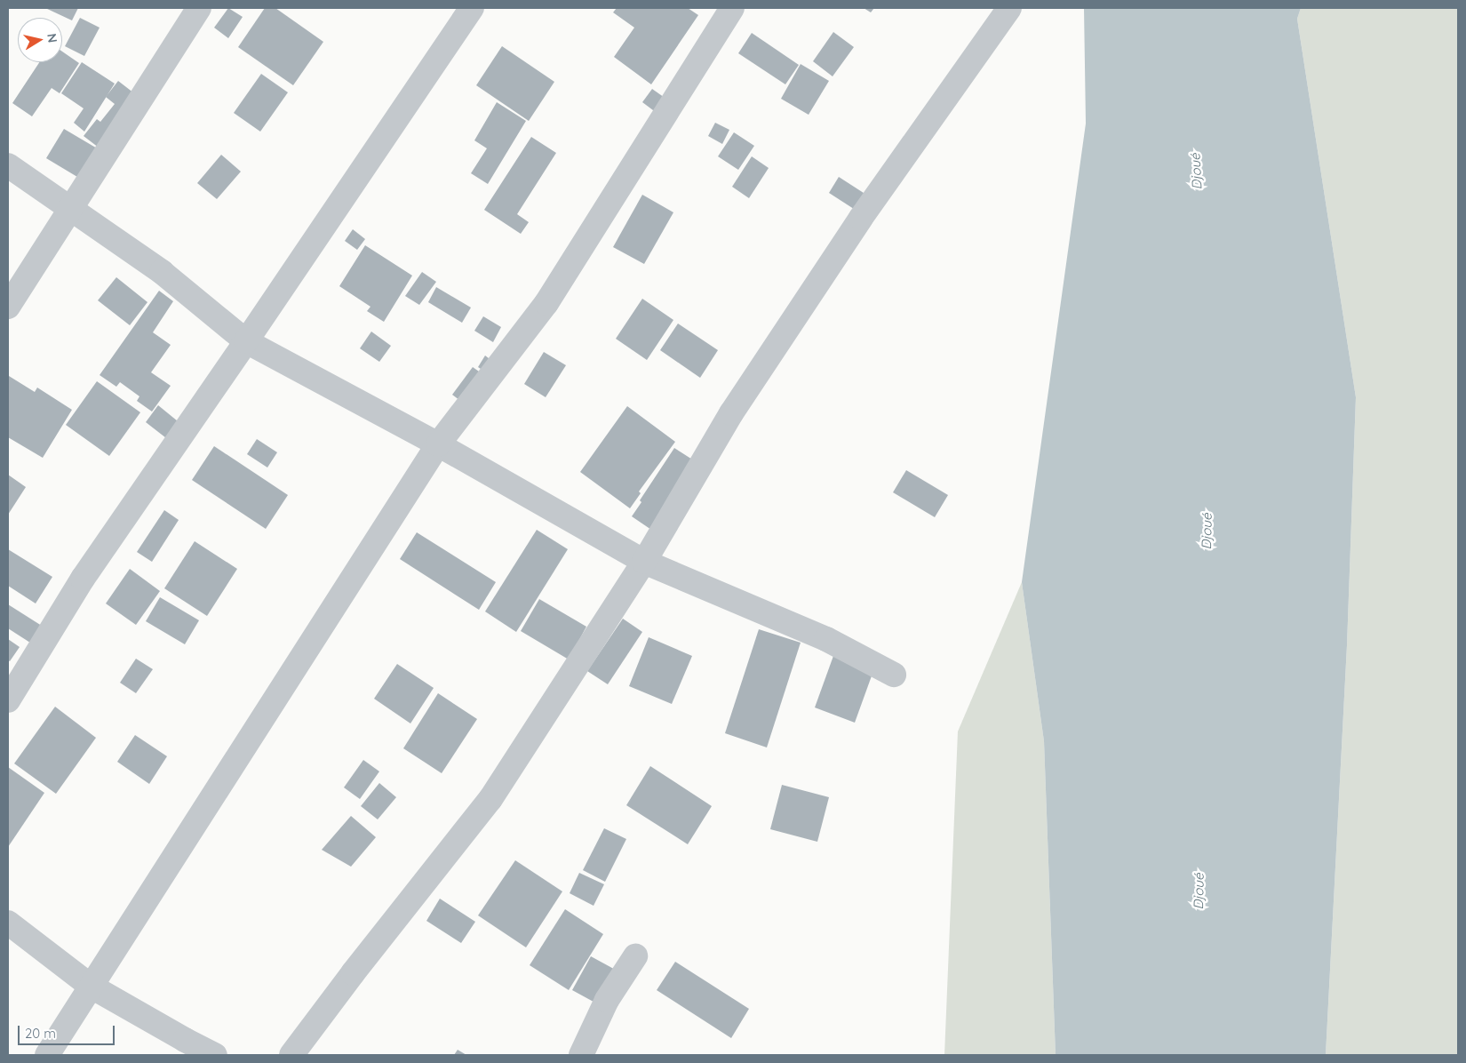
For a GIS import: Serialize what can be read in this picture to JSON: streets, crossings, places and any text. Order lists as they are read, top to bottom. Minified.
{"water":["Djoué"],"scale_bar":"20 m","north":"right"}
